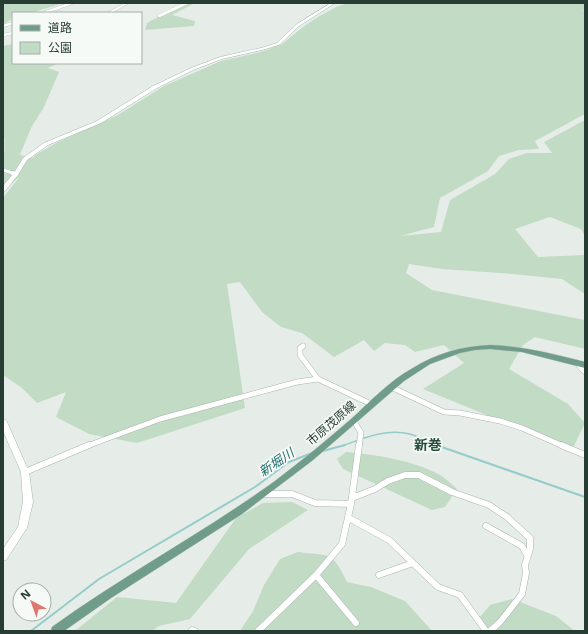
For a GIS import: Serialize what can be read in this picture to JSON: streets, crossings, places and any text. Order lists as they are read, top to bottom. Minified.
{"streets":{"main road":["市原茂原線"]},"districts":["新巻"],"water":["新堀川"],"legend":["道路","公園"],"north":"top left"}
